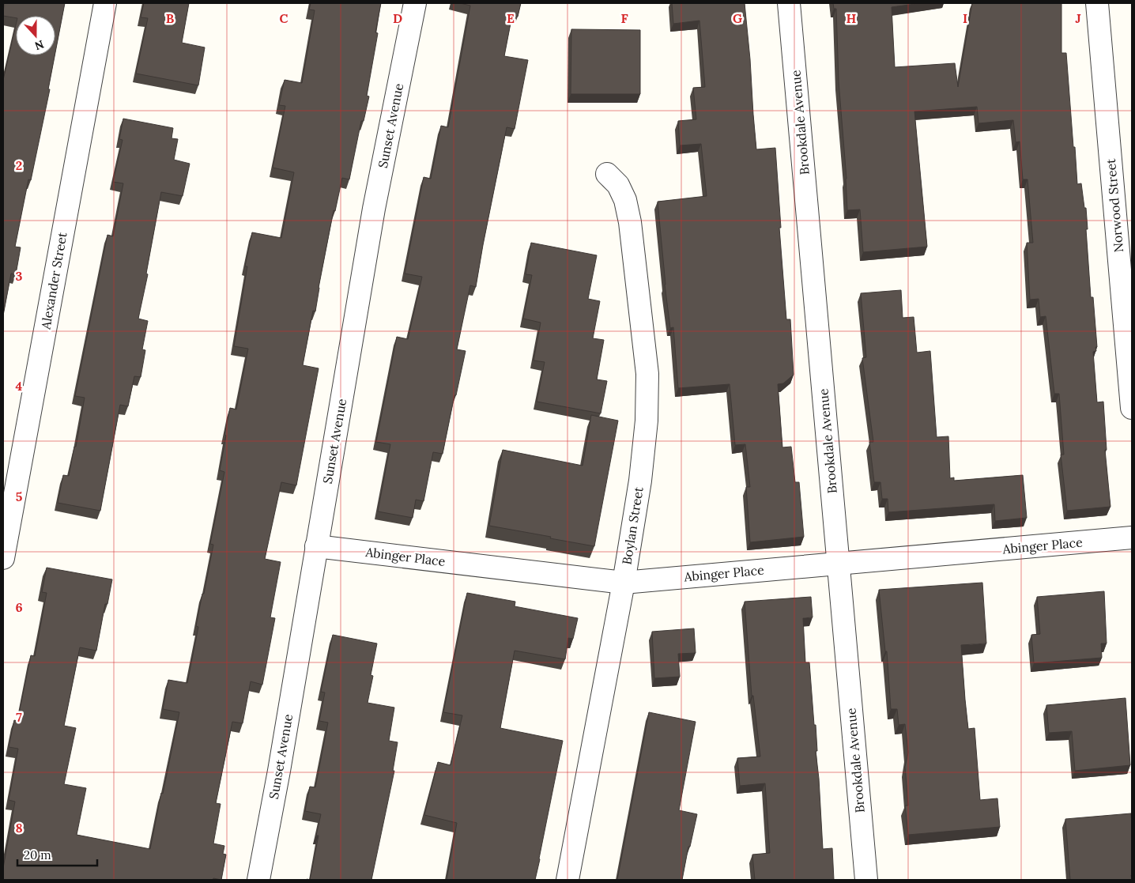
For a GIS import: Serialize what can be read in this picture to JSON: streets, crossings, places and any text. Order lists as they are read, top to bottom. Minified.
{"streets":{"street":["Brookdale Avenue","Sunset Avenue","Norwood Street","Alexander Street","Boylan Street","Abinger Place"]},"crossings":[["Brookdale Avenue","Abinger Place"],["Sunset Avenue","Abinger Place"],["Boylan Street","Abinger Place"]],"scale_bar":"20 m","north":"bottom","grid":{"columns":["B","C","D","E","F","G","H","I","J"],"rows":["2","3","4","5","6","7","8"]}}
